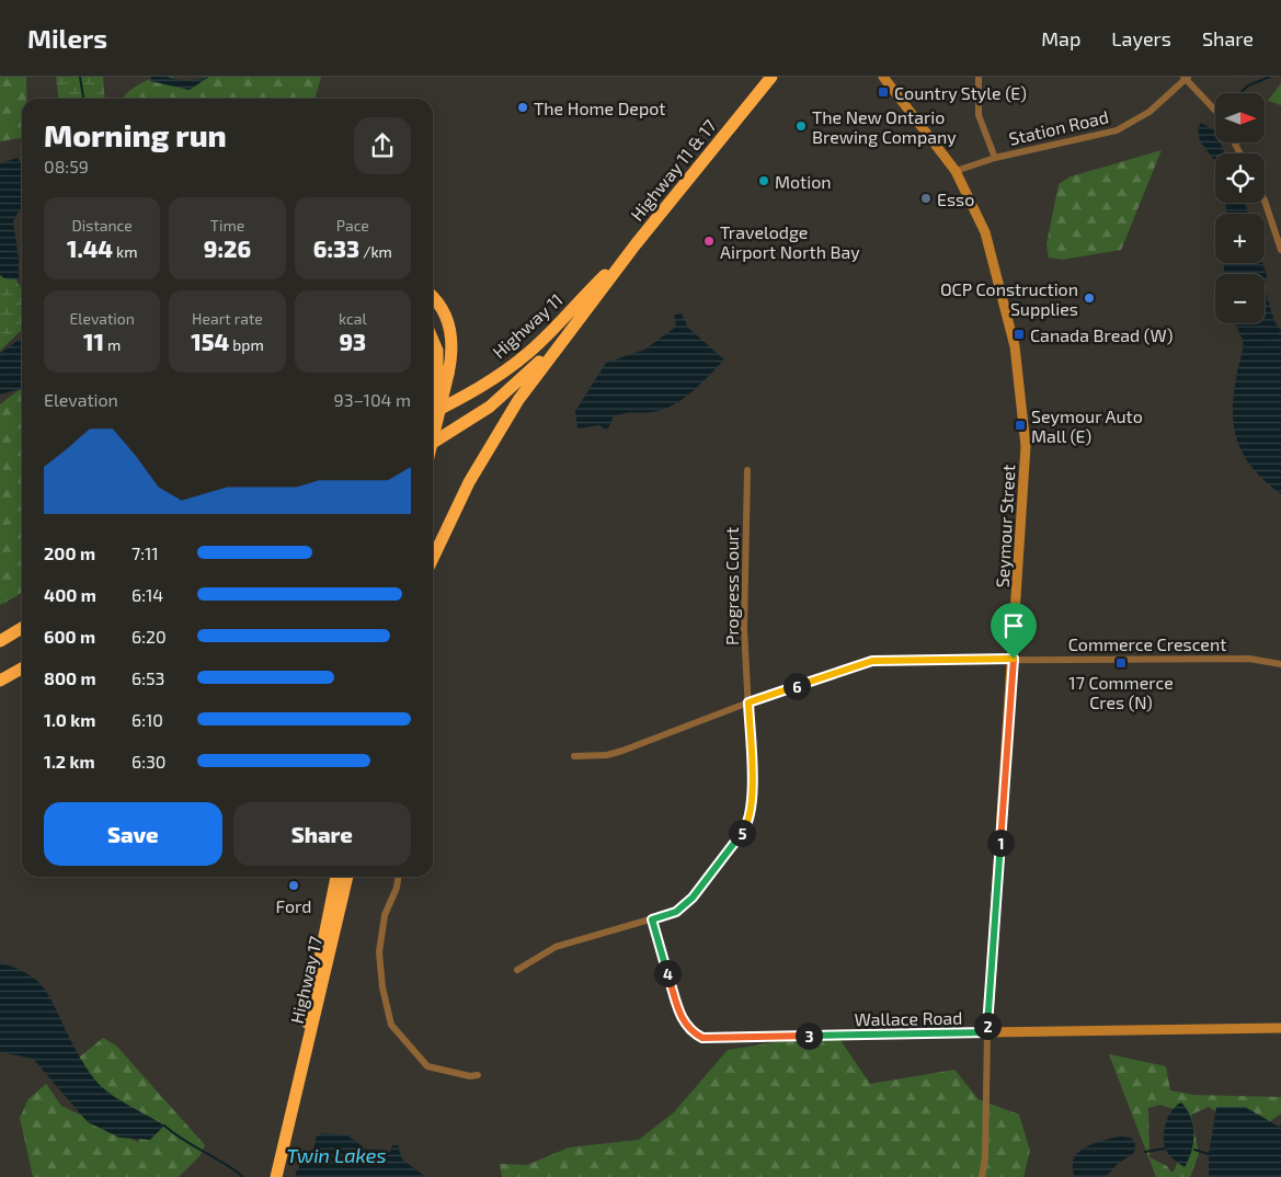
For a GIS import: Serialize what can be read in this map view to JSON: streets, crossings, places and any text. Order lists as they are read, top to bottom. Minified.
{"streets":{"highway":["Highway 11 & 17","Highway 11","Highway 17"],"street":["Station Road","Seymour Street","Progress Court","Commerce Crescent","Wallace Road"]},"crossings":[["Station Road","Seymour Street"],["Highway 11 & 17","Highway 11"],["Seymour Street","Commerce Crescent"],["Seymour Street","Wallace Road"],["Progress Court","Commerce Crescent"],["Progress Court","Wallace Road"]],"water":["Twin Lakes"],"places":{"transit":["Country Style (E)","Canada Bread (W)","Seymour Auto Mall (E)","17 Commerce Cres (N)"],"other":["The Home Depot","The New Ontario Brewing Company","Motion","Esso","Travelodge Airport North Bay","OCP Construction Supplies","Ford"]},"north":"right","page":{"header":"Milers","nav":["Map","Layers","Share"],"map_buttons":["+","−"],"heading":["Morning run","08:59"],"stats":[["Distance","1.44 km"],["Time","9:26"],["Pace","6:33 /km"],["Elevation","11 m"],["Heart rate","154 bpm"],["kcal","93"]],"chart":["Elevation","93–104 m"],"list":[{"name":"200 m","note":"7:11"},{"name":"400 m","note":"6:14"},{"name":"600 m","note":"6:20"},{"name":"800 m","note":"6:53"},{"name":"1.0 km","note":"6:10"},{"name":"1.2 km","note":"6:30"}],"pins":["6","5","1","4","2","3"],"buttons":["Save","Share"]}}
